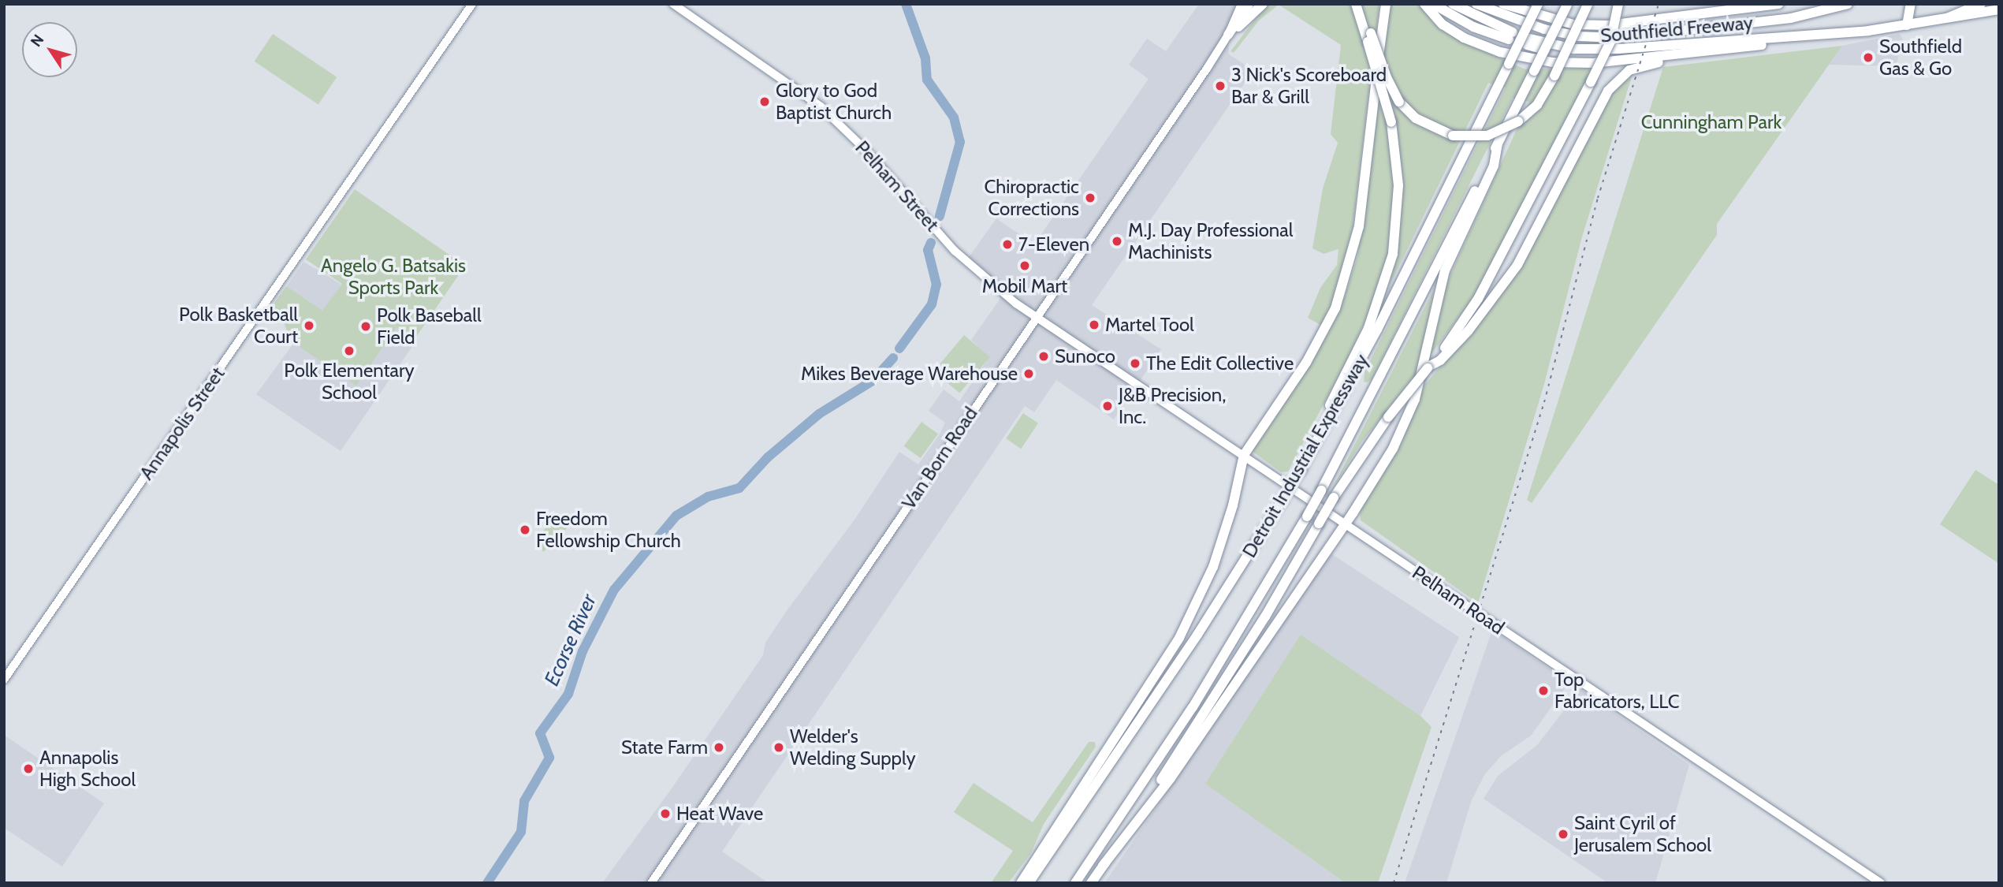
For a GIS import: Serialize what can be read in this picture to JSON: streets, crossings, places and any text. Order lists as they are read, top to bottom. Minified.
{"streets":{"highway":["Southfield Freeway","Detroit Industrial Expressway"],"main road":["Pelham Street","Annapolis Street","Van Born Road","Pelham Road"]},"crossings":[["Southfield Freeway","Detroit Industrial Expressway"],["Pelham Street","Van Born Road"],["Pelham Street","Pelham Road"],["Van Born Road","Pelham Road"]],"water":["Ecorse River"],"parks":["Cunningham Park","Angelo G. Batsakis Sports Park"],"places":["Southfield Gas & Go","3 Nick's Scoreboard Bar & Grill","Glory to God Baptist Church","Chiropractic Corrections","M.J. Day Professional Machinists","7-Eleven","Mobil Mart","Martel Tool","Polk Basketball Court","Polk Baseball Field","Polk Elementary School","Sunoco","The Edit Collective","Mikes Beverage Warehouse","J&B Precision, Inc.","Freedom Fellowship Church","Top Fabricators, LLC","State Farm","Welder's Welding Supply","Annapolis High School","Heat Wave","Saint Cyril of Jerusalem School"],"north":"top left"}
